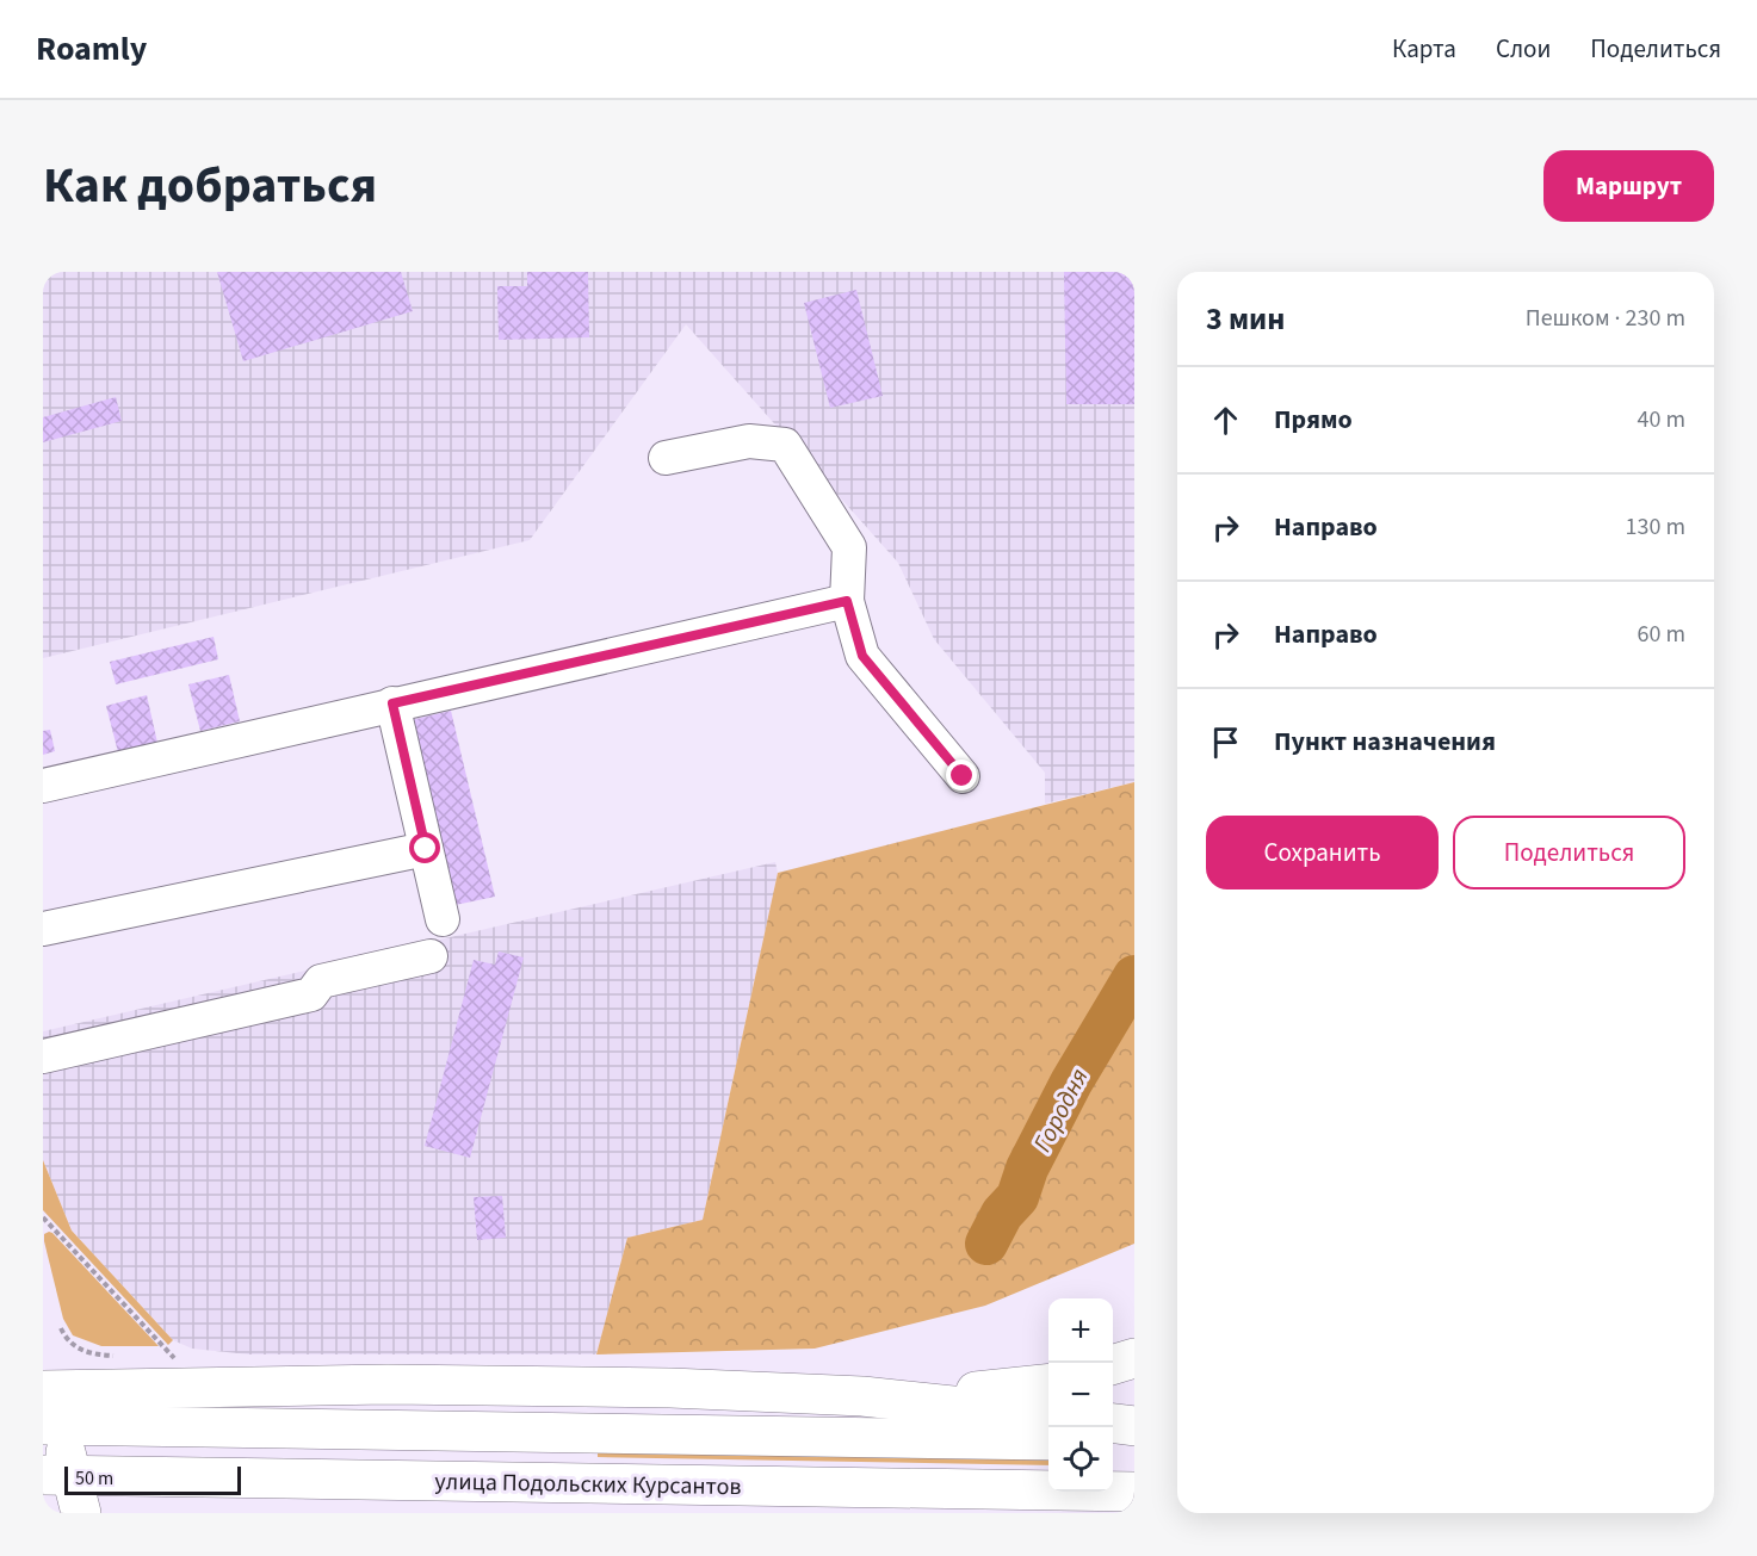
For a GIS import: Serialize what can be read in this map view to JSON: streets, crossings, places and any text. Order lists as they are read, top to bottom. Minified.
{"streets":{"main road":["улица Подольских Курсантов"]},"water":["Городня"],"scale_bar":"50 m","page":{"header":"Roamly","nav":["Карта","Слои","Поделиться"],"title":"Как добраться","buttons":["Маршрут",["Сохранить","Поделиться"]],"heading":["3 мин","Пешком · 230 m"],"list":[["Прямо","40 m"],["Направо","130 m"],["Направо","60 m"],"Пункт назначения"],"map_buttons":["+","−"],"scale":"50 m"}}
